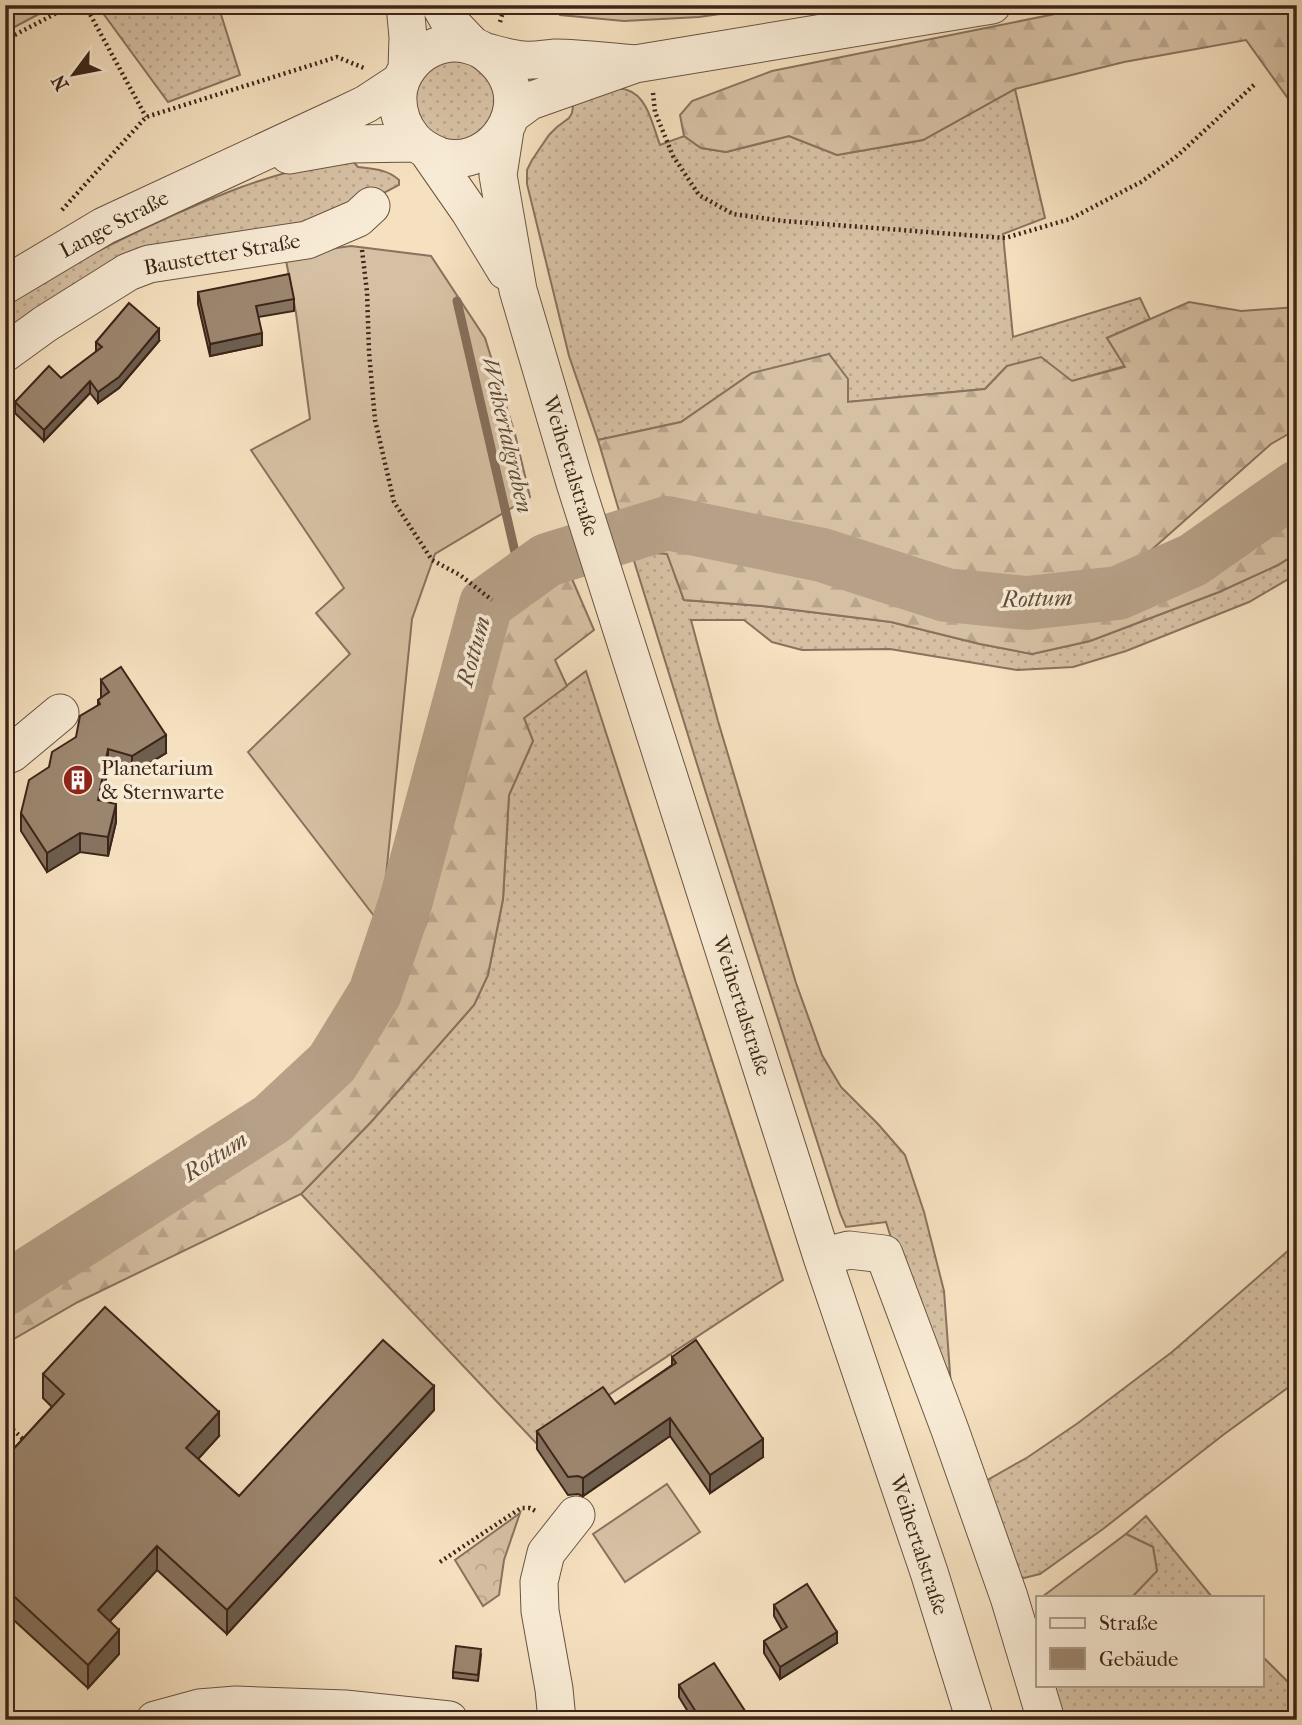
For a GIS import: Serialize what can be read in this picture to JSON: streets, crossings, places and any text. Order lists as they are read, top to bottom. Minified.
{"streets":{"street":["Lange Straße","Baustetter Straße","Weihertalstraße"]},"crossings":[["Lange Straße","Weihertalstraße"]],"water":["Weihertalgraben","Rottum"],"places":{"building":["Planetarium & Sternwarte"]},"legend":["Straße","Gebäude"],"north":"bottom left"}
